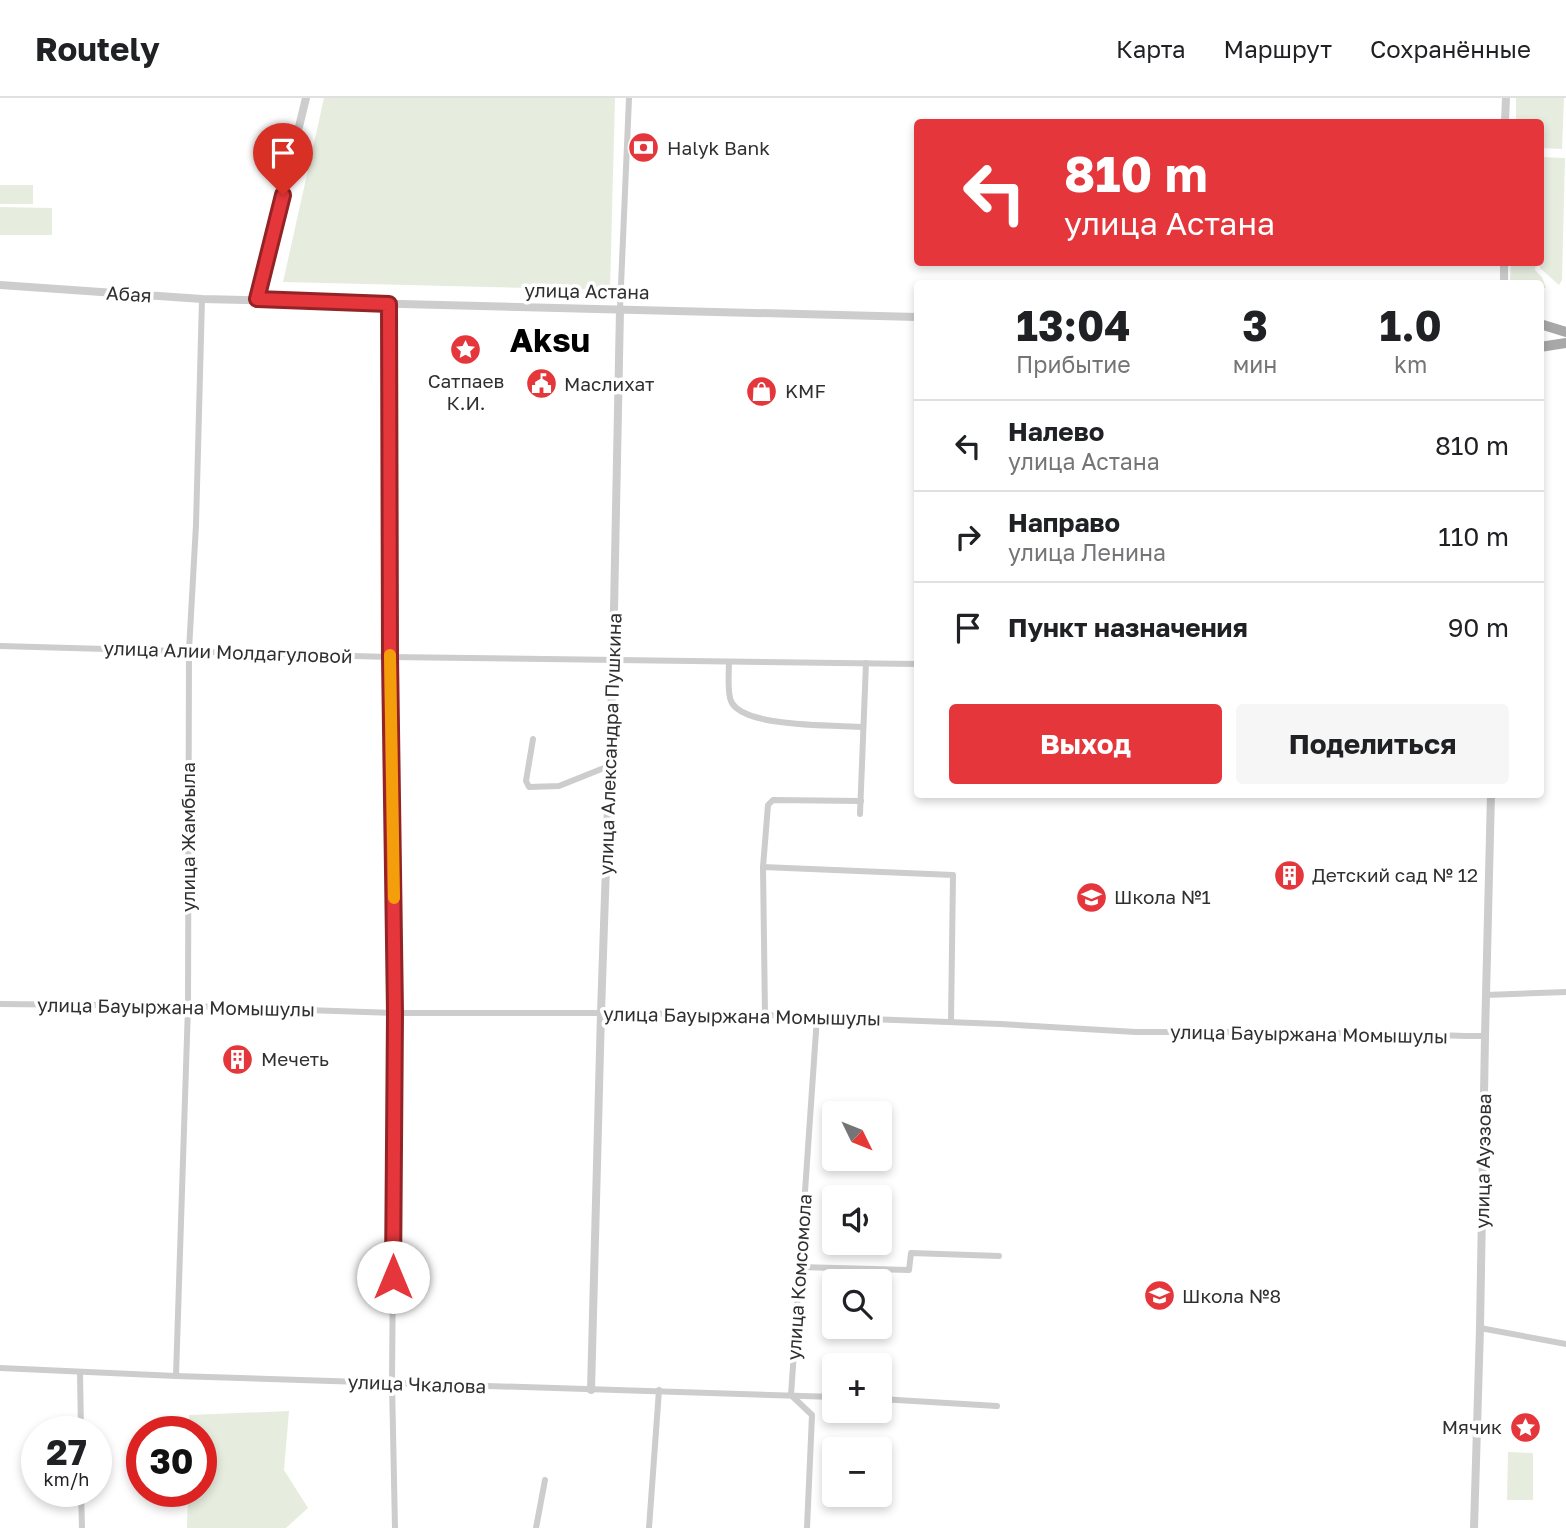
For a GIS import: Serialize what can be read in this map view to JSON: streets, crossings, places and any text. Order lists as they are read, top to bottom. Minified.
{"streets":{"street":["улица Астана","Абая","улица Алии Молдагуловой","улица Александра Пушкина","улица Жамбыла","улица Бауыржана Момышулы","улица Ауэзова","улица Комсомола","улица Чкалова"]},"crossings":[["улица Астана","Абая"],["улица Астана","улица Александра Пушкина"],["Абая","улица Жамбыла"],["улица Алии Молдагуловой","улица Александра Пушкина"],["улица Алии Молдагуловой","улица Жамбыла"],["улица Александра Пушкина","улица Бауыржана Момышулы"],["улица Александра Пушкина","улица Чкалова"],["улица Жамбыла","улица Бауыржана Момышулы"],["улица Жамбыла","улица Чкалова"],["улица Бауыржана Момышулы","улица Ауэзова"],["улица Бауыржана Момышулы","улица Комсомола"],["улица Комсомола","улица Чкалова"]],"districts":["Aksu"],"places":{"bank":["Halyk Bank"],"place":["Сатпаев К.И.","Мячик"],"public building":["Маслихат"],"shop":["KMF"],"building":["Детский сад № 12","Мечеть"],"school or university":["Школа №1","Школа №8"]},"north":"bottom right","page":{"header":"Routely","nav":["Карта","Маршрут","Сохранённые"],"turn":["810 m","улица Астана"],"eta":["13:04","Прибытие","3","мин","1.0","km"],"list":[{"name":"Налево","note":"улица Астана","value":"810 m"},{"name":"Направо","note":"улица Ленина","value":"110 m"},{"name":"Пункт назначения","value":"90 m"}],"buttons":["Выход","Поделиться"],"map_buttons":["+","−"],"speed":"27 km/h","limit":"30"}}
